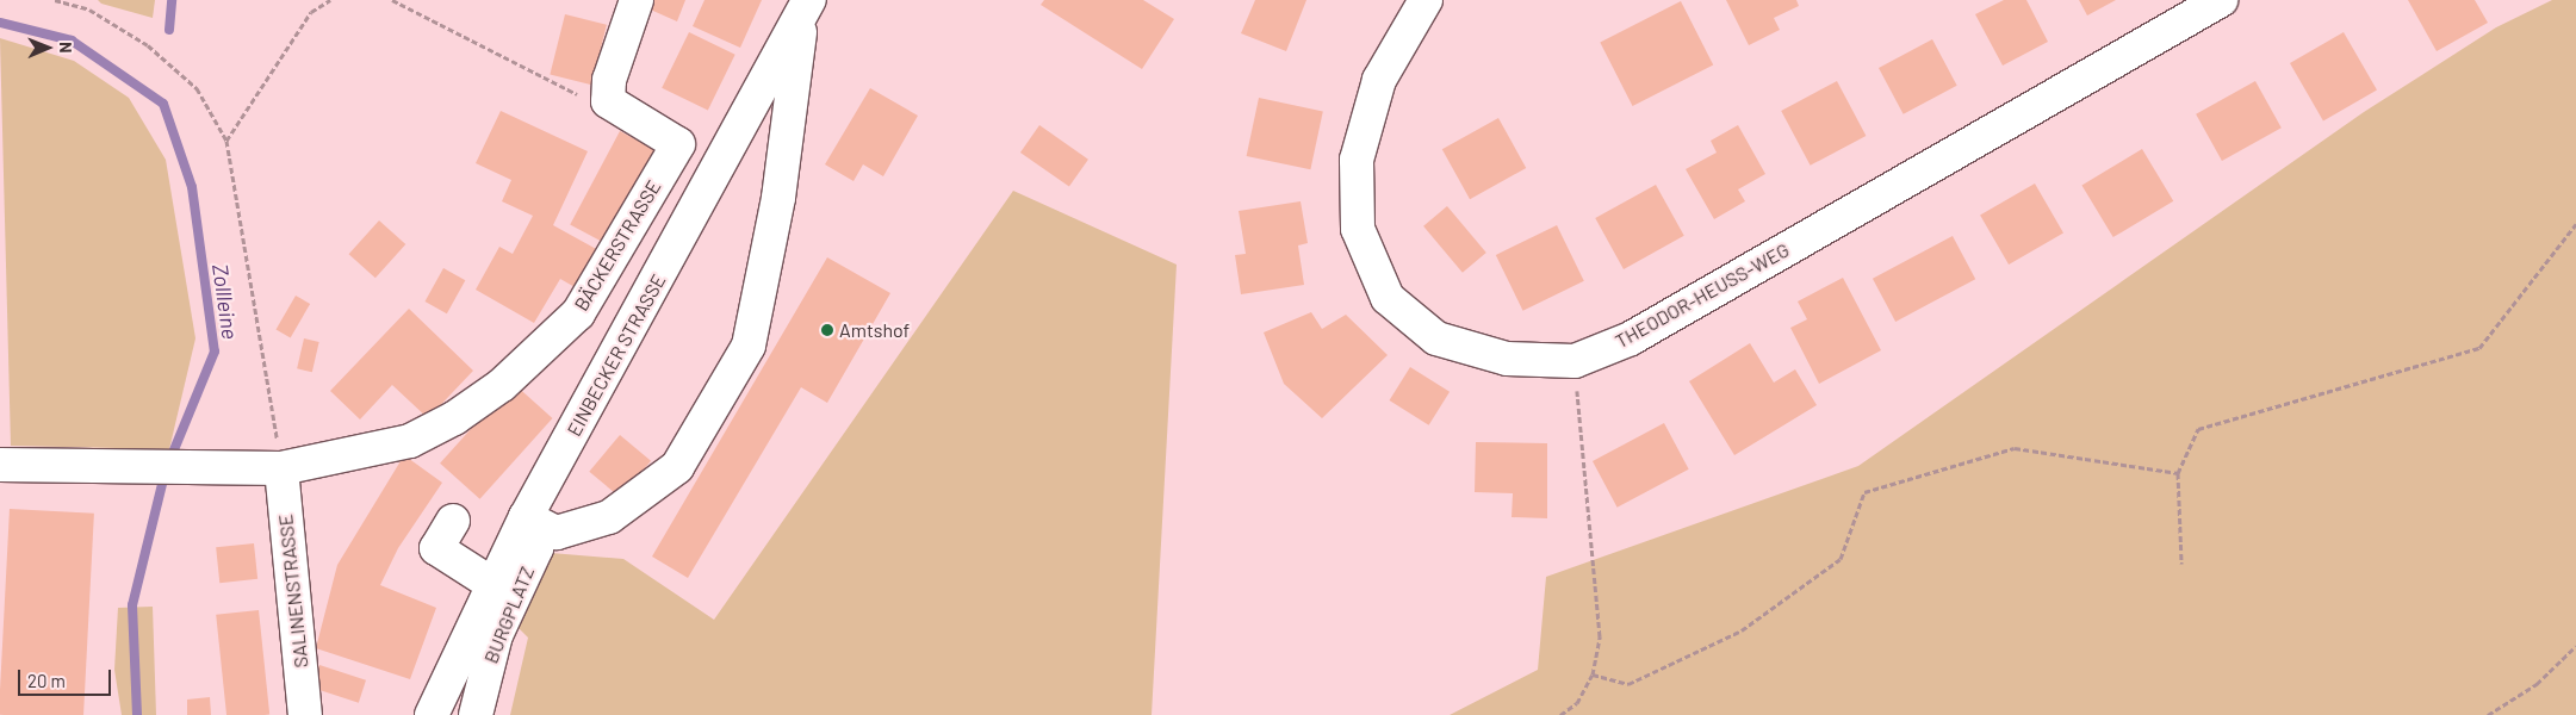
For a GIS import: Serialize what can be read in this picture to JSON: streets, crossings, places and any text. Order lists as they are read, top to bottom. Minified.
{"streets":{"street":["BÄCKERSTRASSE","THEODOR-HEUSS-WEG","EINBECKER STRASSE","SALINENSTRASSE","BURGPLATZ"]},"crossings":[["BÄCKERSTRASSE","SALINENSTRASSE"],["EINBECKER STRASSE","BURGPLATZ"]],"water":["Zollleine"],"places":["Amtshof"],"scale_bar":"20 m","north":"right"}
